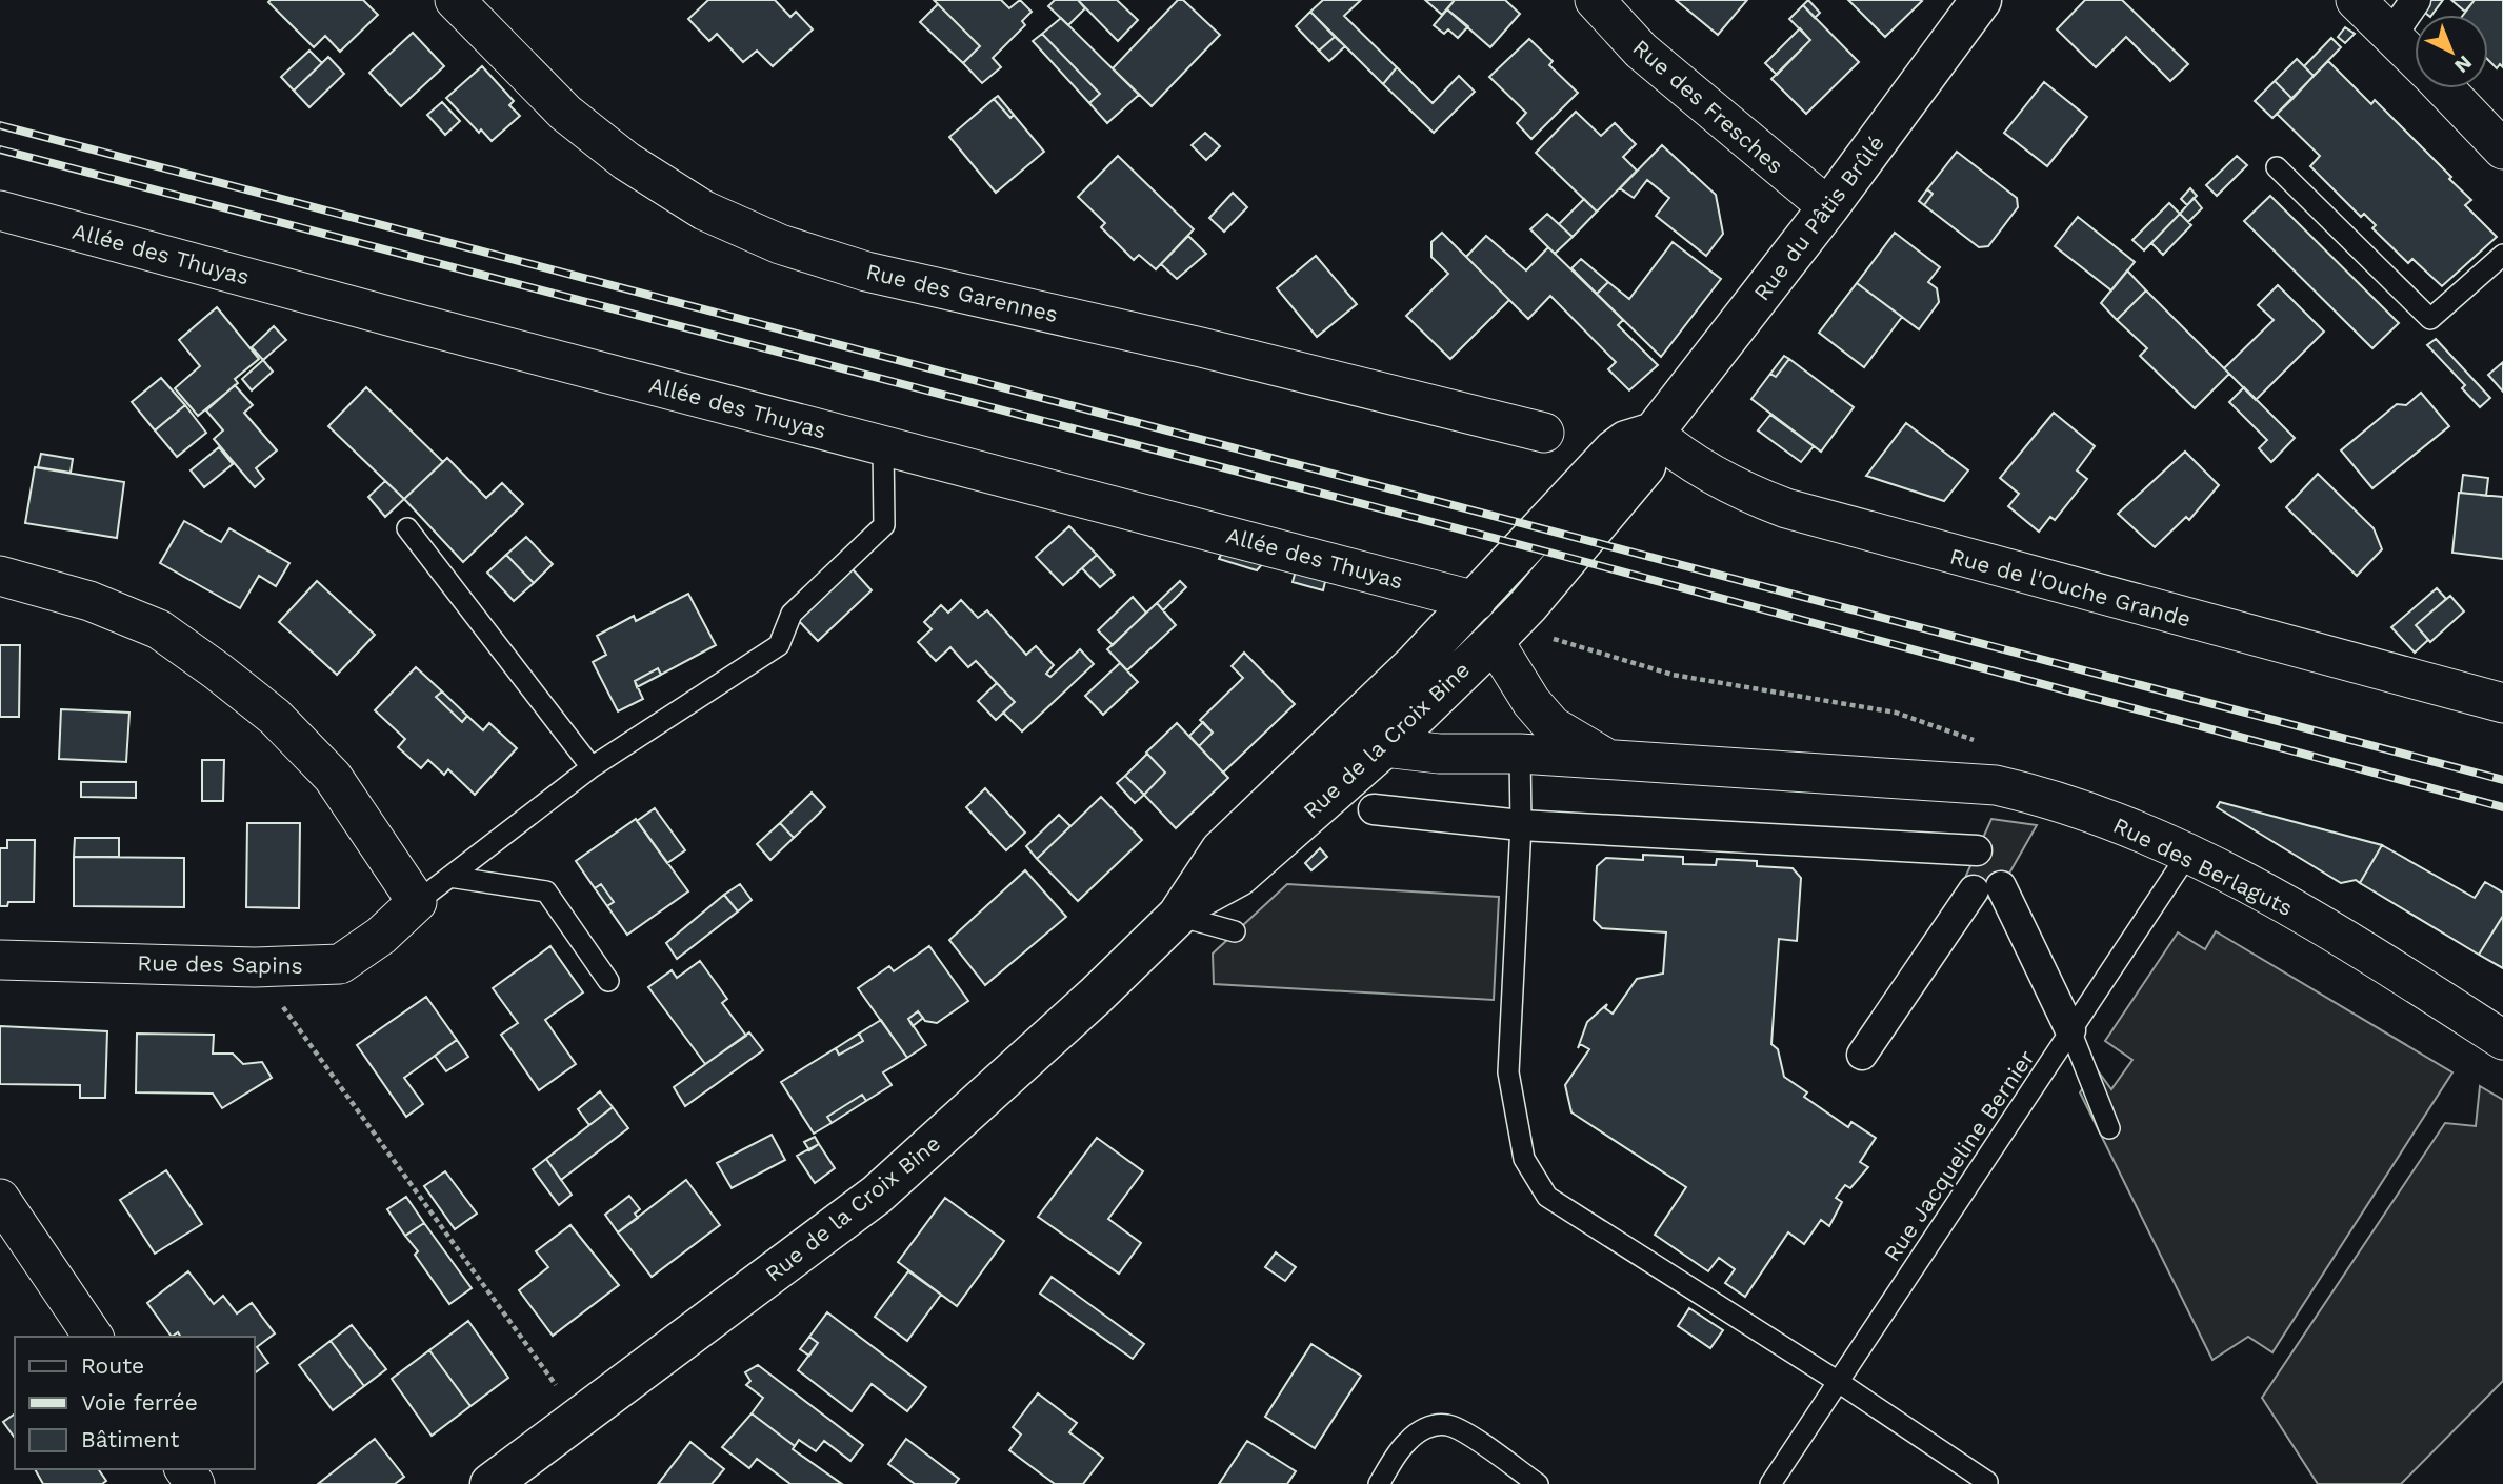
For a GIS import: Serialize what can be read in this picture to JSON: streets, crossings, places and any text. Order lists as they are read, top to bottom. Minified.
{"streets":{"street":["Rue des Fresches","Rue du Pâtis Brûlé","Allée des Thuyas","Rue des Garennes","Rue de l'Ouche Grande","Rue de la Croix Bine","Rue des Berlaguts","Rue des Sapins"],"lane":["Rue Jacqueline Bernier"]},"crossings":[["Rue des Fresches","Rue du Pâtis Brûlé"],["Rue du Pâtis Brûlé","Rue de l'Ouche Grande"],["Rue du Pâtis Brûlé","Rue de la Croix Bine"],["Allée des Thuyas","Rue de la Croix Bine"],["Rue de la Croix Bine","Rue des Berlaguts"],["Rue des Berlaguts","Rue Jacqueline Bernier"]],"legend":["Route","Voie ferrée","Bâtiment"],"north":"bottom right"}
